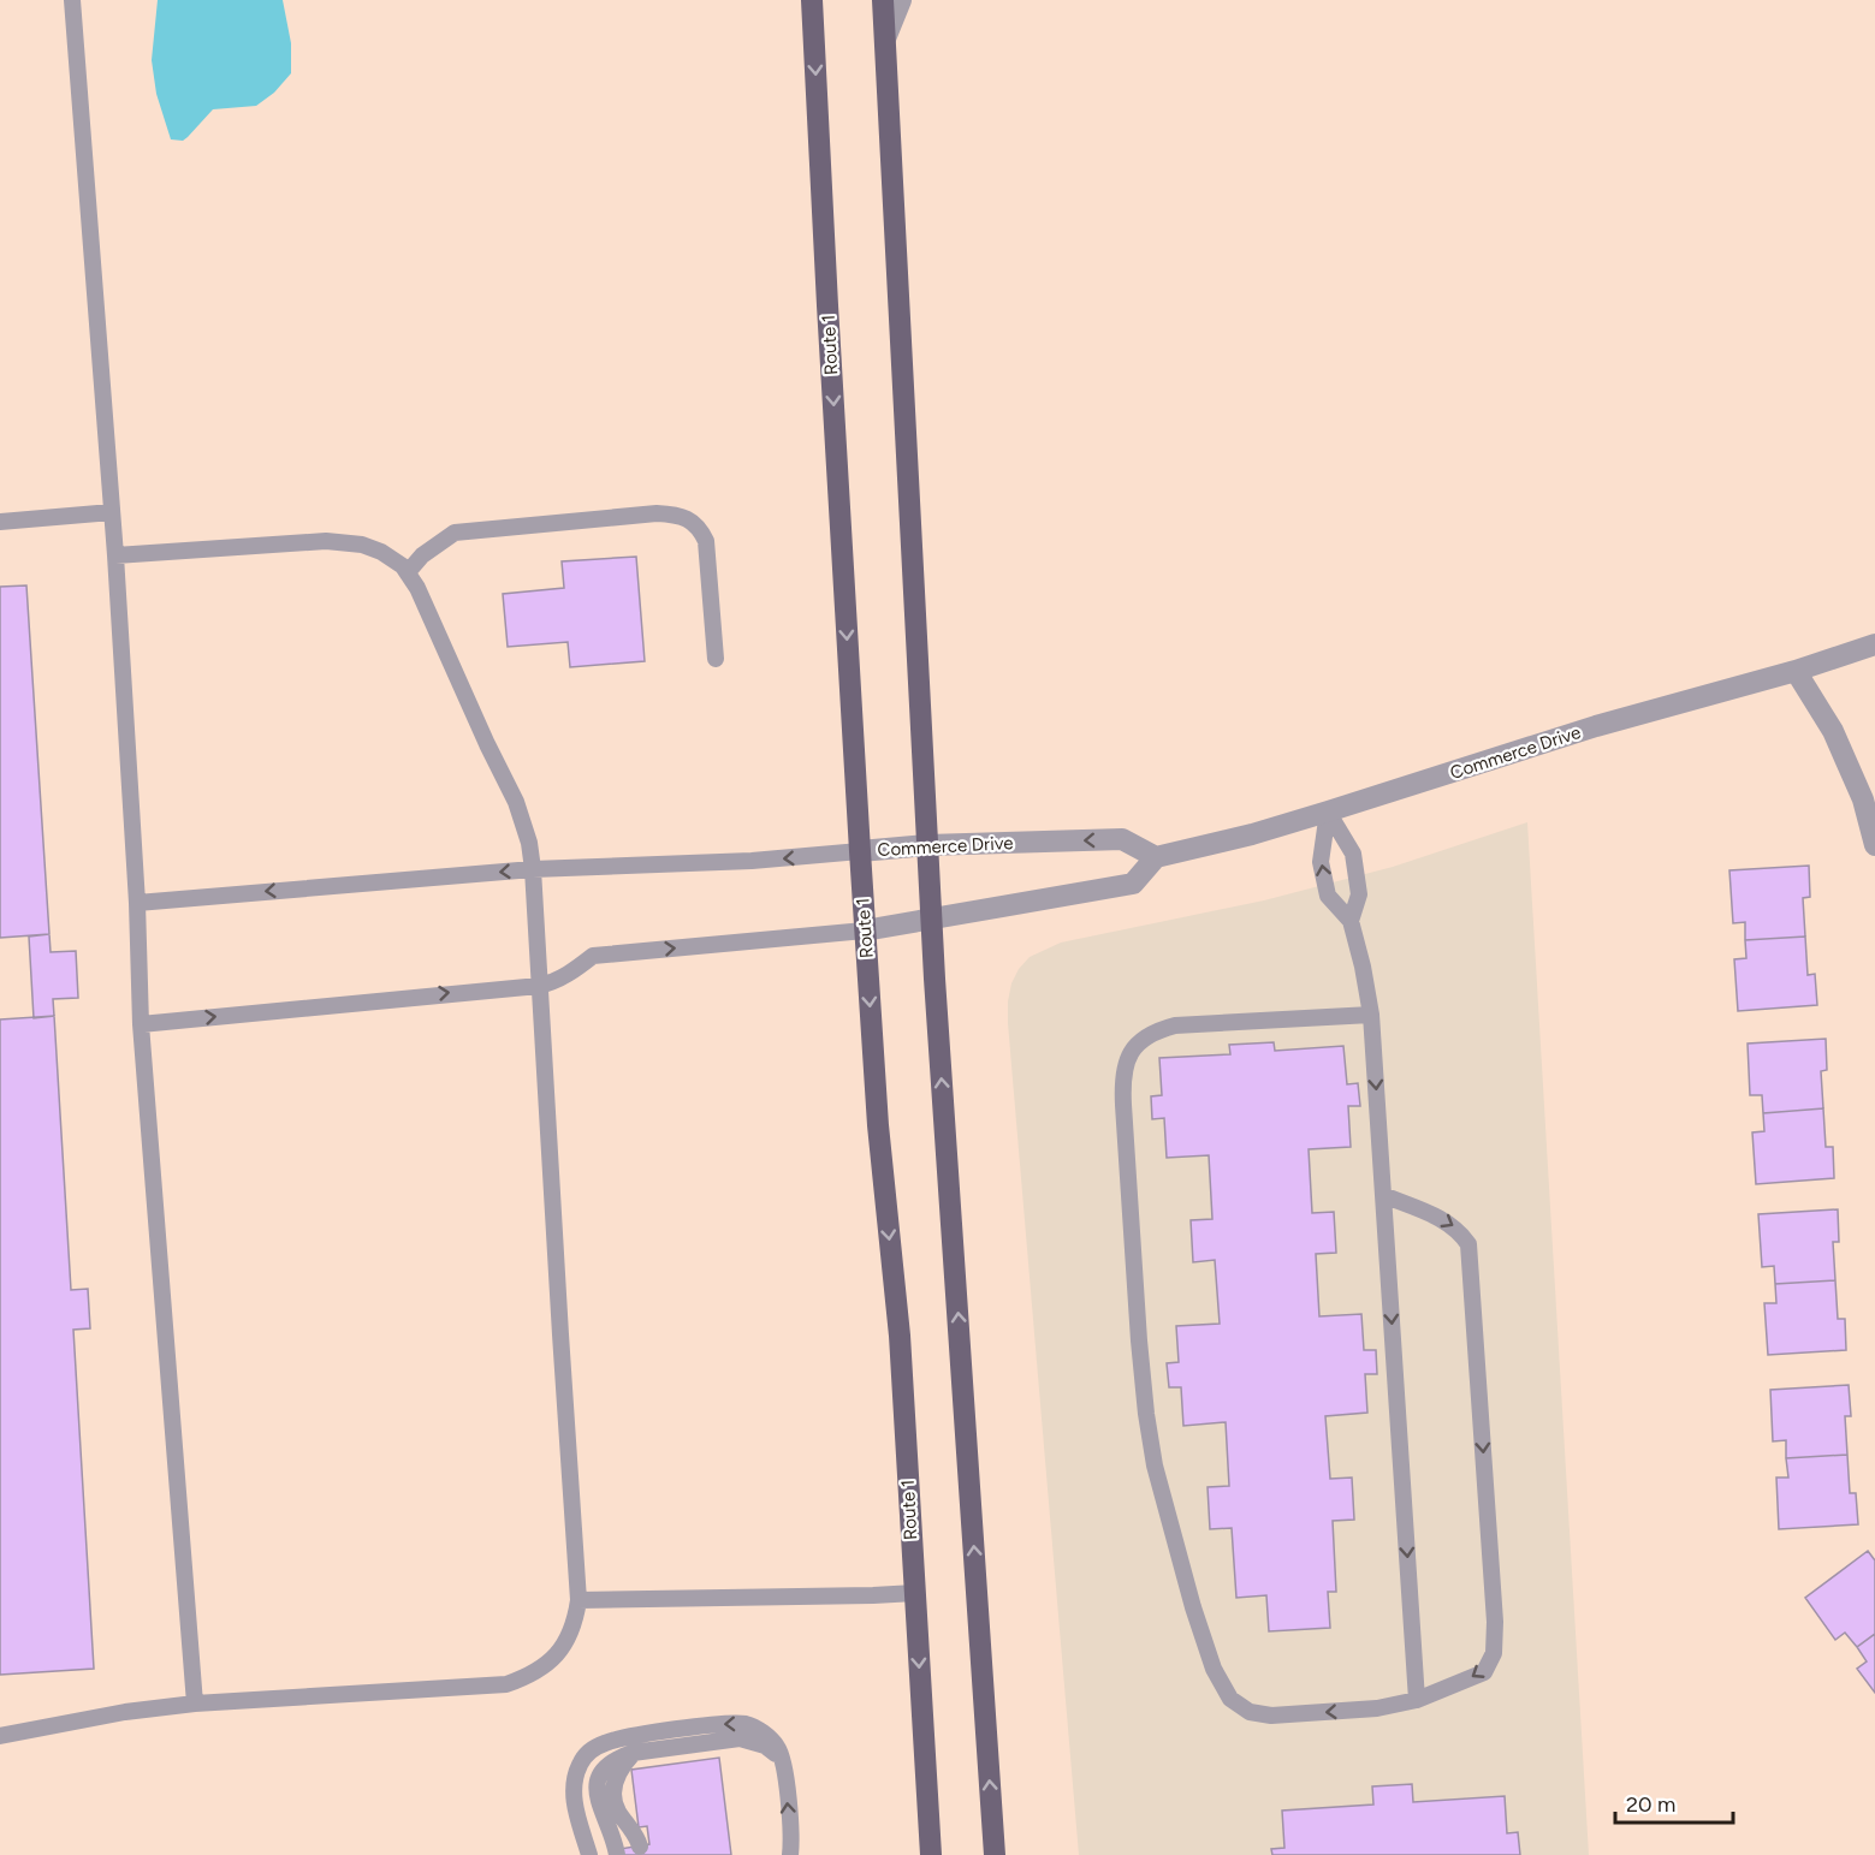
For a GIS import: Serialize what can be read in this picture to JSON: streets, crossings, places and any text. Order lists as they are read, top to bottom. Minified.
{"streets":{"main road":["Route 1"],"street":["Commerce Drive"]},"crossings":[["Route 1","Commerce Drive"]],"scale_bar":"20 m"}
